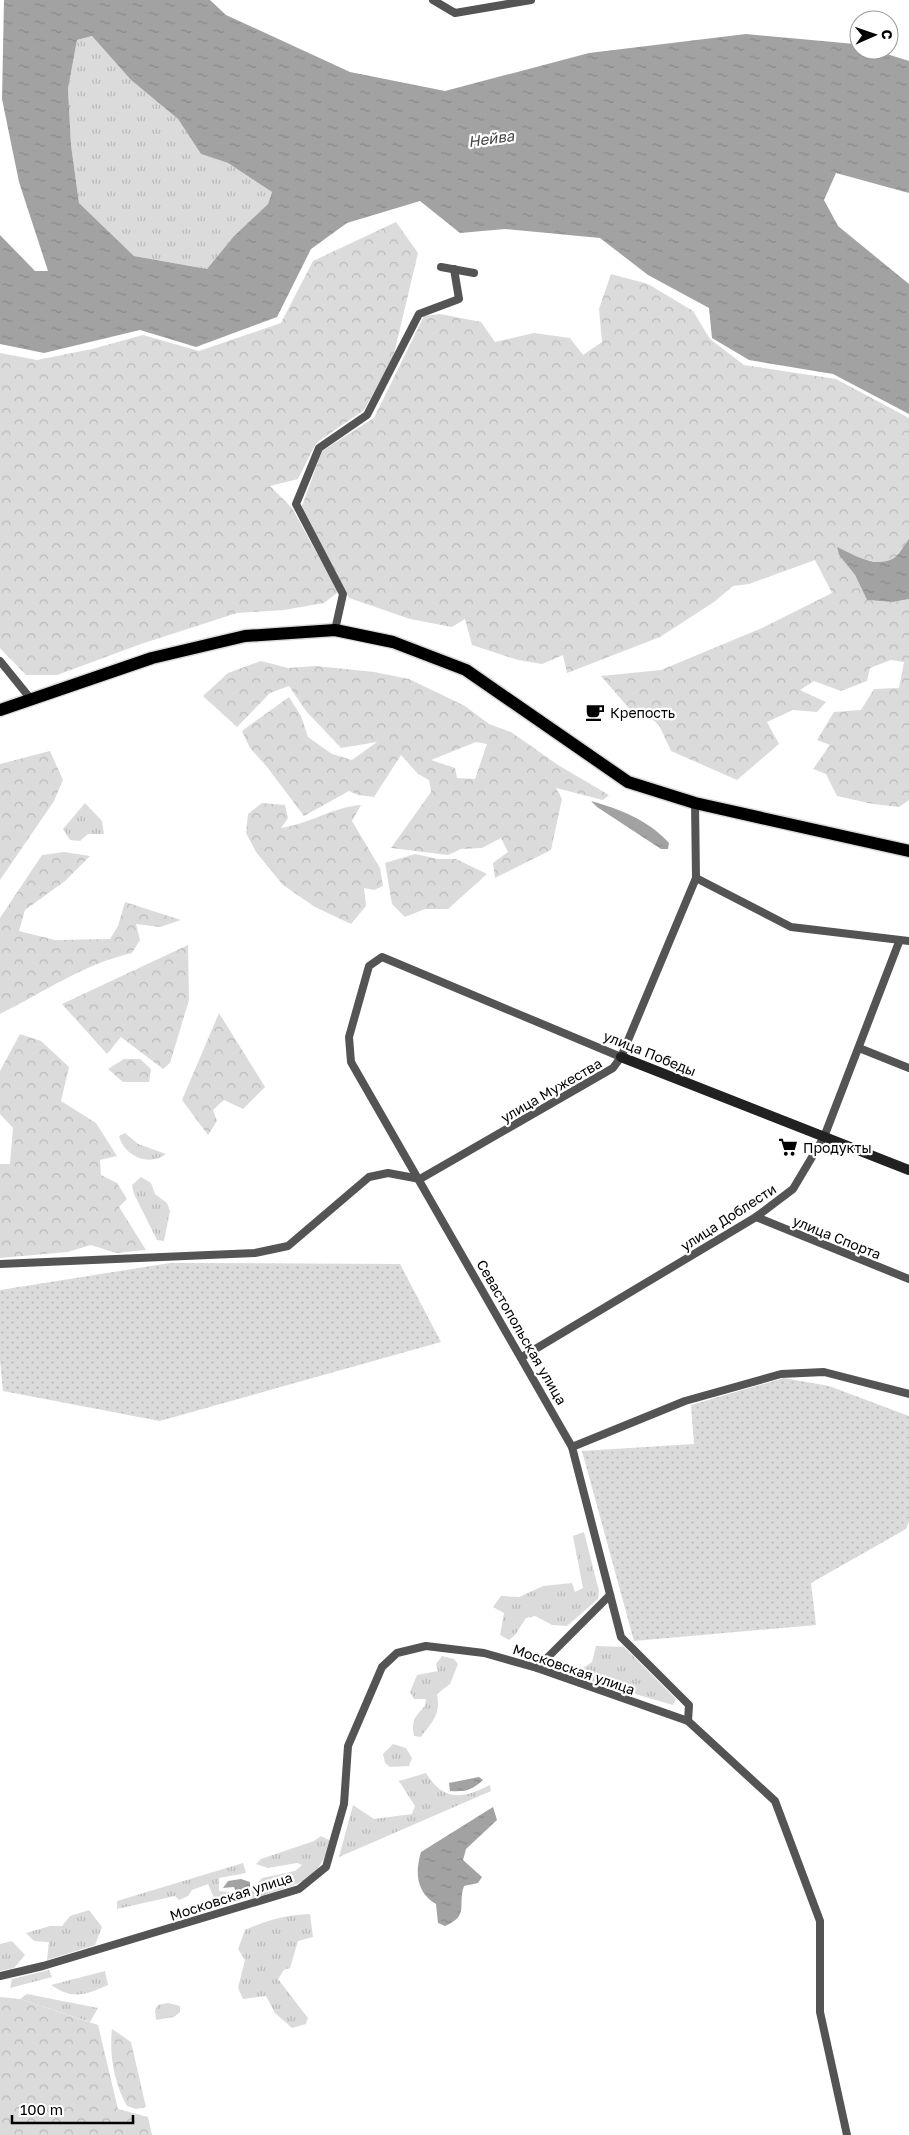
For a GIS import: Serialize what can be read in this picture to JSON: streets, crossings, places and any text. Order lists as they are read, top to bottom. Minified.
{"streets":{"street":["улица Победы","улица Мужества","улица Доблести","улица Спорта","Севастопольская улица","Московская улица"]},"crossings":[["улица Победы","улица Мужества"],["улица Победы","улица Доблести"],["улица Победы","Севастопольская улица"],["улица Мужества","Севастопольская улица"],["улица Доблести","улица Спорта"],["улица Доблести","Севастопольская улица"],["Севастопольская улица","Московская улица"]],"water":["Нейва"],"places":{"cafe":["Крепость"],"supermarket":["Продукты"]},"scale_bar":"100 m","north":"right"}
